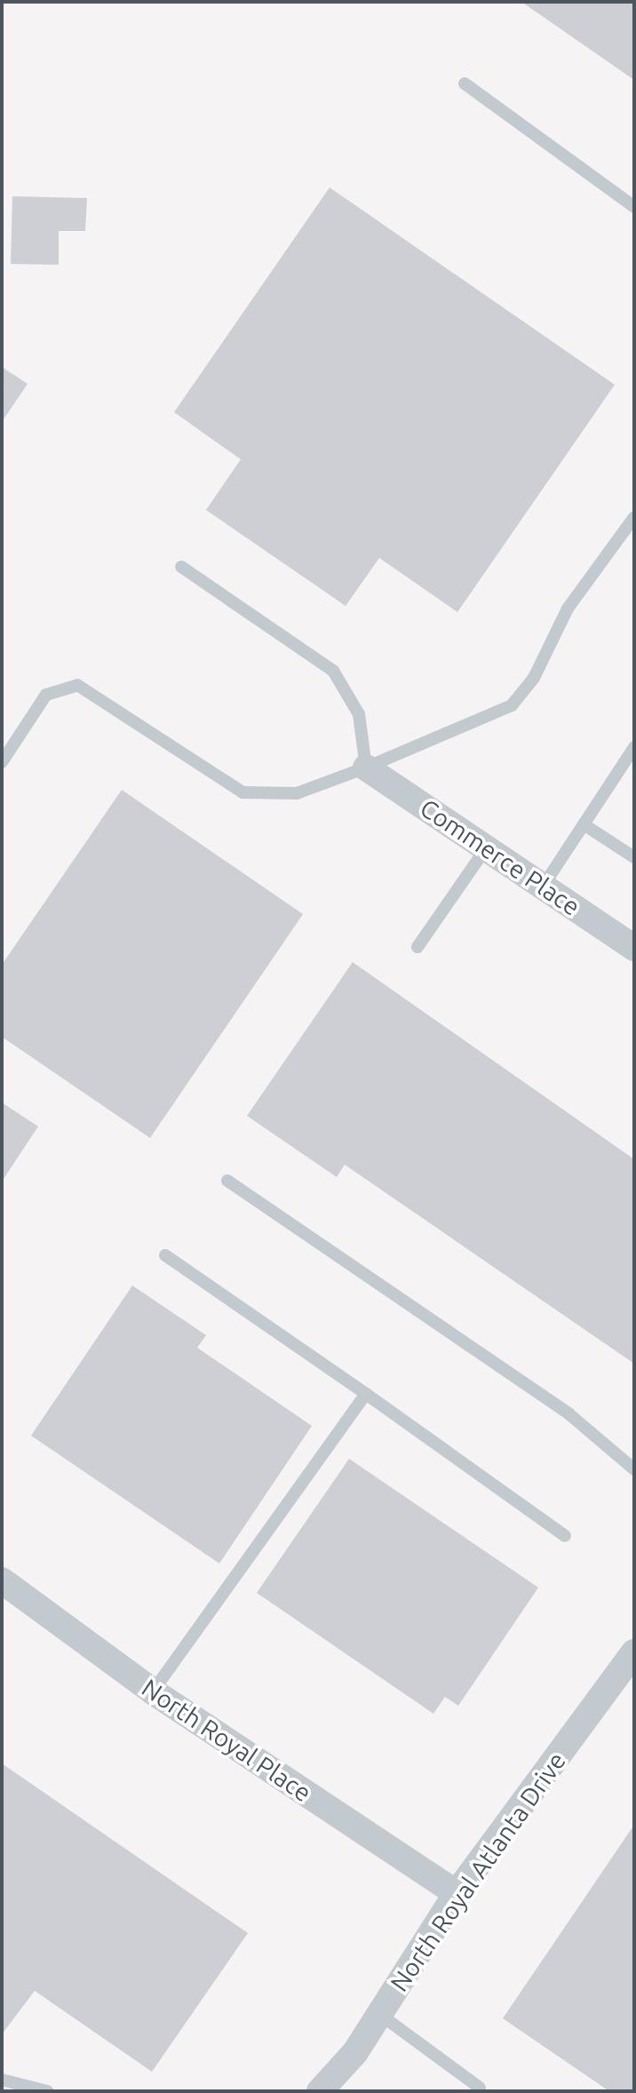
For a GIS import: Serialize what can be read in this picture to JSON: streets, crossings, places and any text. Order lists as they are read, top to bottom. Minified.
{"streets":{"street":["Commerce Place","North Royal Place","North Royal Atlanta Drive"]},"crossings":[["North Royal Place","North Royal Atlanta Drive"]]}
